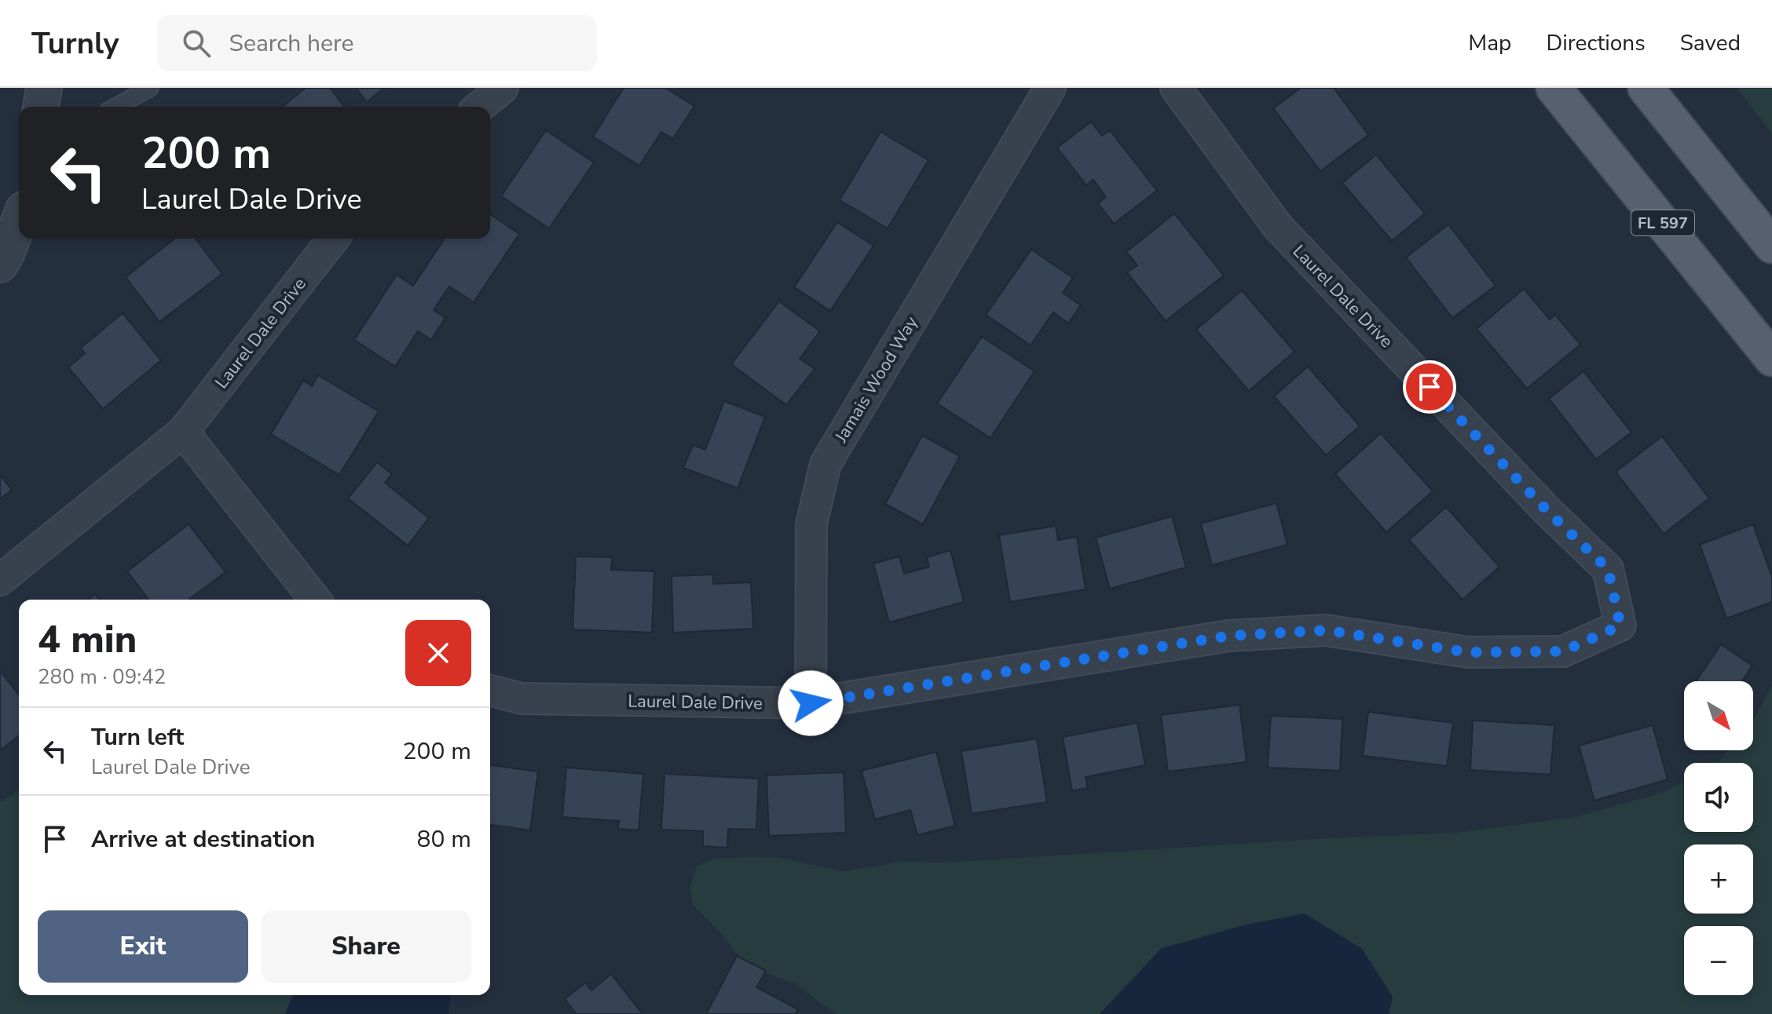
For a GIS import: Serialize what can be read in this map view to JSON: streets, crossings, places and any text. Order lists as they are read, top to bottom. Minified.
{"streets":{"main road":["FL 597"],"street":["Laurel Dale Drive","Jamais Wood Way"]},"crossings":[["Laurel Dale Drive","Jamais Wood Way"]],"north":"bottom right","page":{"header":"Turnly","search":"Search here","nav":["Map","Directions","Saved"],"turn":["200 m","Laurel Dale Drive"],"heading":["4 min","280 m · 09:42"],"map_buttons":["+","−"],"list":[{"name":"Turn left","note":"Laurel Dale Drive","value":"200 m"},{"name":"Arrive at destination","value":"80 m"}],"buttons":["Exit","Share"]}}
